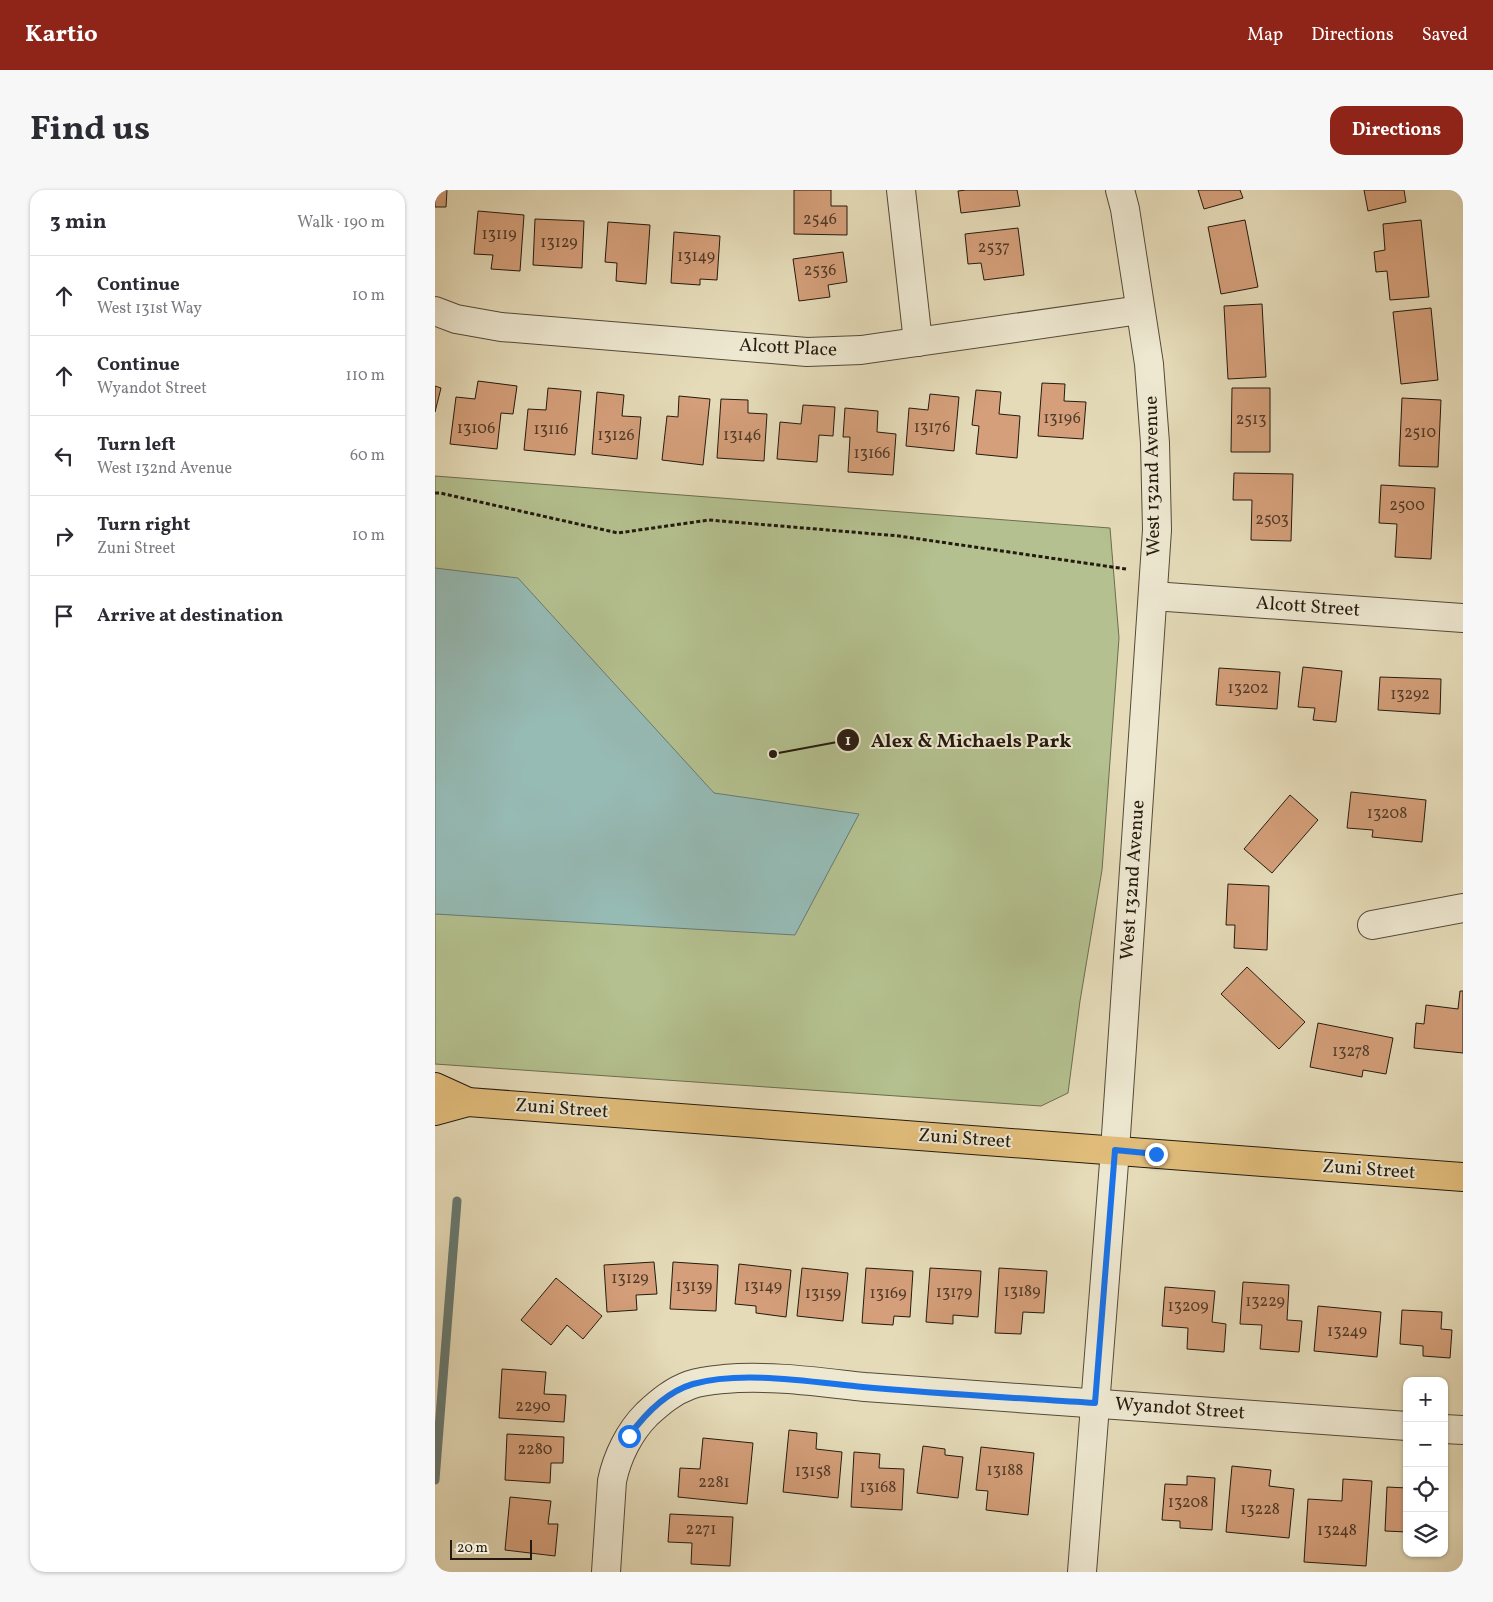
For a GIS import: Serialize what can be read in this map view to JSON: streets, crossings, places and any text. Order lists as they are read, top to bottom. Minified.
{"streets":{"main road":["Zuni Street"],"street":["Alcott Place","West 132nd Avenue","Alcott Street","Wyandot Street"]},"crossings":[["Alcott Place","West 132nd Avenue"],["West 132nd Avenue","Alcott Street"],["West 132nd Avenue","Zuni Street"],["West 132nd Avenue","Wyandot Street"]],"places":["Alex & Michaels Park"],"house_numbers":["2546","13119","13129","2537","13149","2536","13196","2513","13176","13106","13116","2510","13126","13146","13166","2500","2503","13202","13292","13208","13278","13129","13139","13149","13189","13179","13159","13169","13229","13209","13249","2290","2280","13188","13158","2281","13168","13208","13228","2271","13248"],"scale_bar":"20 m","page":{"header":"Kartio","nav":["Map","Directions","Saved"],"title":"Find us","buttons":"Directions","heading":["3 min","Walk · 190 m"],"list":[["Continue","West 131st Way","10 m"],["Continue","Wyandot Street","110 m"],["Turn left","West 132nd Avenue","60 m"],["Turn right","Zuni Street","10 m"],"Arrive at destination"],"map_buttons":["+","−"],"scale":"20 m"}}
